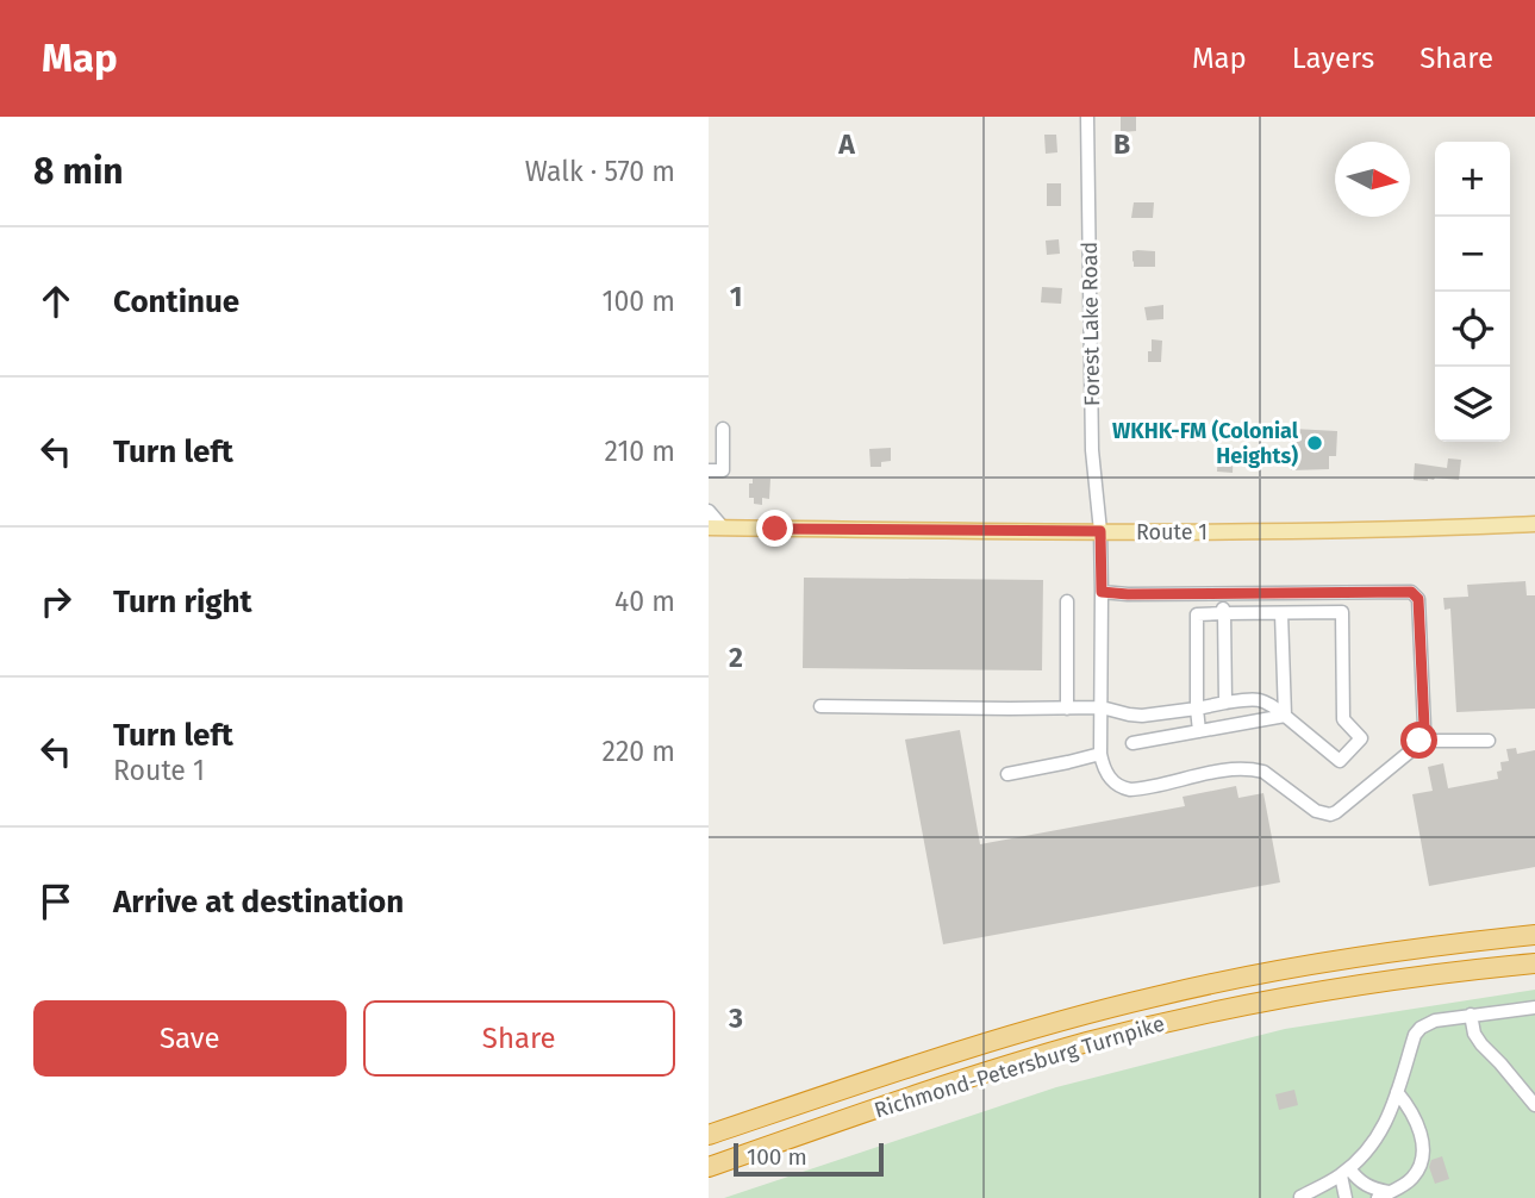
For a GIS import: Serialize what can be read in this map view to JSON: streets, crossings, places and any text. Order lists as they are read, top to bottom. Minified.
{"streets":{"highway":["Richmond-Petersburg Turnpike"],"main road":["Route 1"],"street":["Forest Lake Road"]},"crossings":[["Forest Lake Road","Route 1"]],"places":["WKHK-FM (Colonial Heights)"],"scale_bar":"100 m","north":"right","page":{"header":"Map","nav":["Map","Layers","Share"],"heading":["8 min","Walk · 570 m"],"map_buttons":["+","−"],"list":[["Continue","100 m"],["Turn left","210 m"],["Turn right","40 m"],["Turn left","Route 1","220 m"],"Arrive at destination"],"buttons":["Save","Share"],"scale":"100 m"},"grid":{"columns":["A","B"],"rows":["1","2","3"]}}
